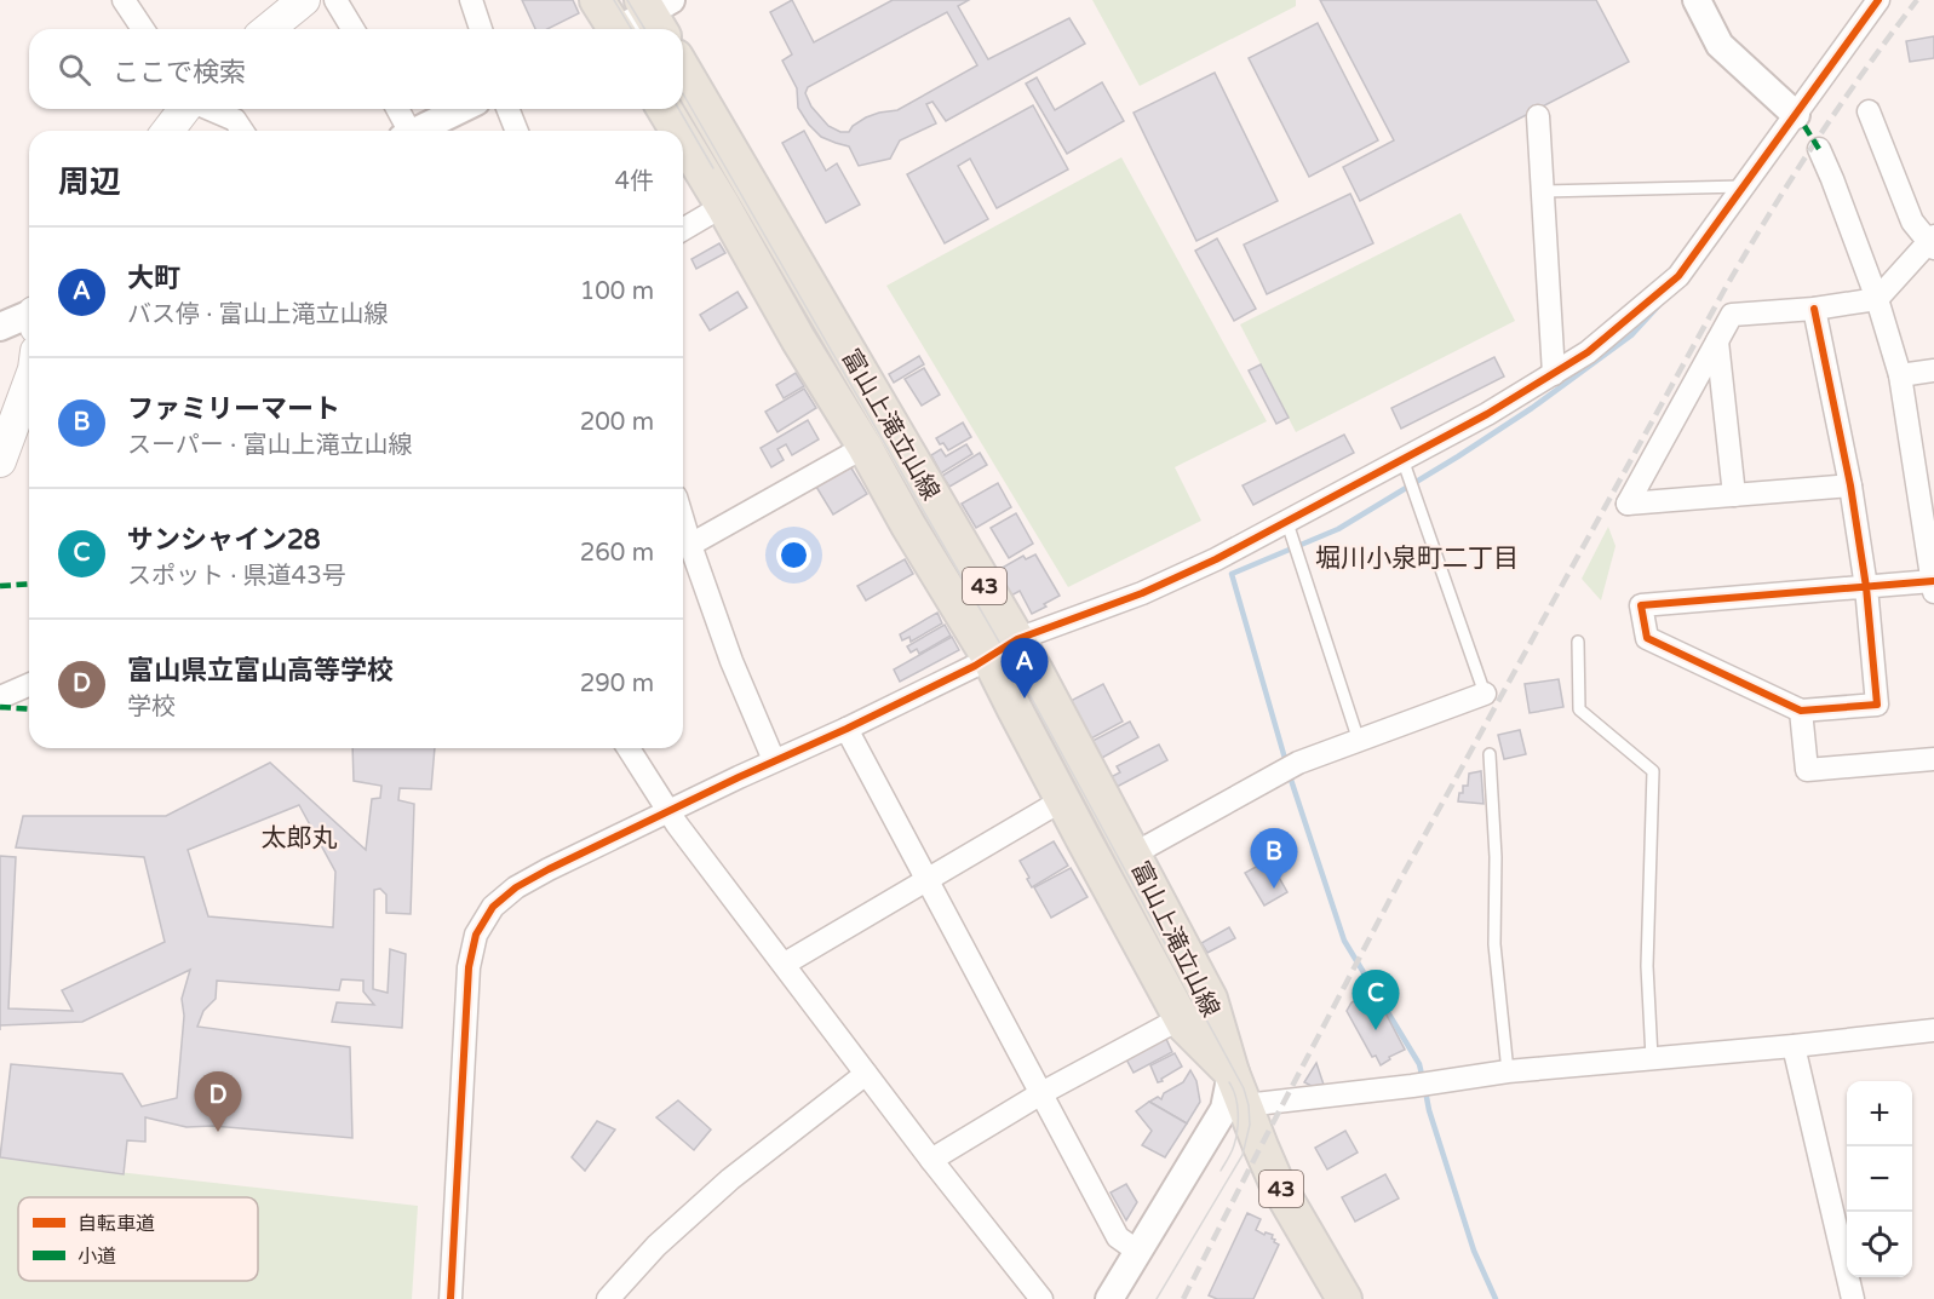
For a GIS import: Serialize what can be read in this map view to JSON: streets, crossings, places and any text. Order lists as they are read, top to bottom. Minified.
{"streets":{"main road":["富山上滝立山線","43"]},"crossings":[["富山上滝立山線","43"]],"districts":["堀川小泉町二丁目","太郎丸"],"legend":["自転車道","小道"],"page":{"search":"ここで検索","heading":["周辺","4件"],"list":[{"mark":"A","name":"大町","note":"バス停 · 富山上滝立山線","value":"100 m"},{"mark":"B","name":"ファミリーマート","note":"スーパー · 富山上滝立山線","value":"200 m"},{"mark":"C","name":"サンシャイン28","note":"スポット · 県道43号","value":"260 m"},{"mark":"D","name":"富山県立富山高等学校","note":"学校","value":"290 m"}],"pins":["A","B","C","D"],"map_buttons":["+","−"]}}
